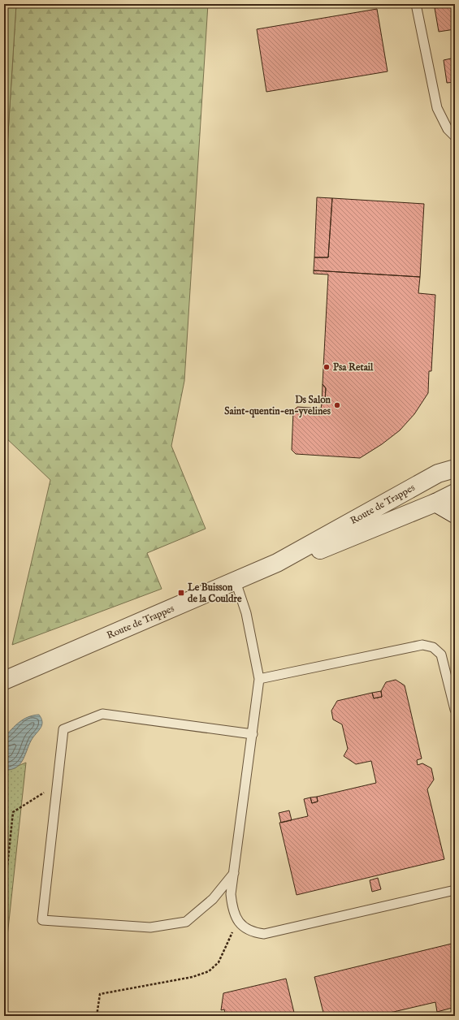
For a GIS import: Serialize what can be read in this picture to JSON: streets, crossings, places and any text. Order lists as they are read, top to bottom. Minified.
{"streets":{"street":["Route de Trappes"]},"places":{"other":["Psa Retail","Ds Salon Saint-quentin-en-yvelines"],"transit":["Le Buisson de la Couldre"]}}
